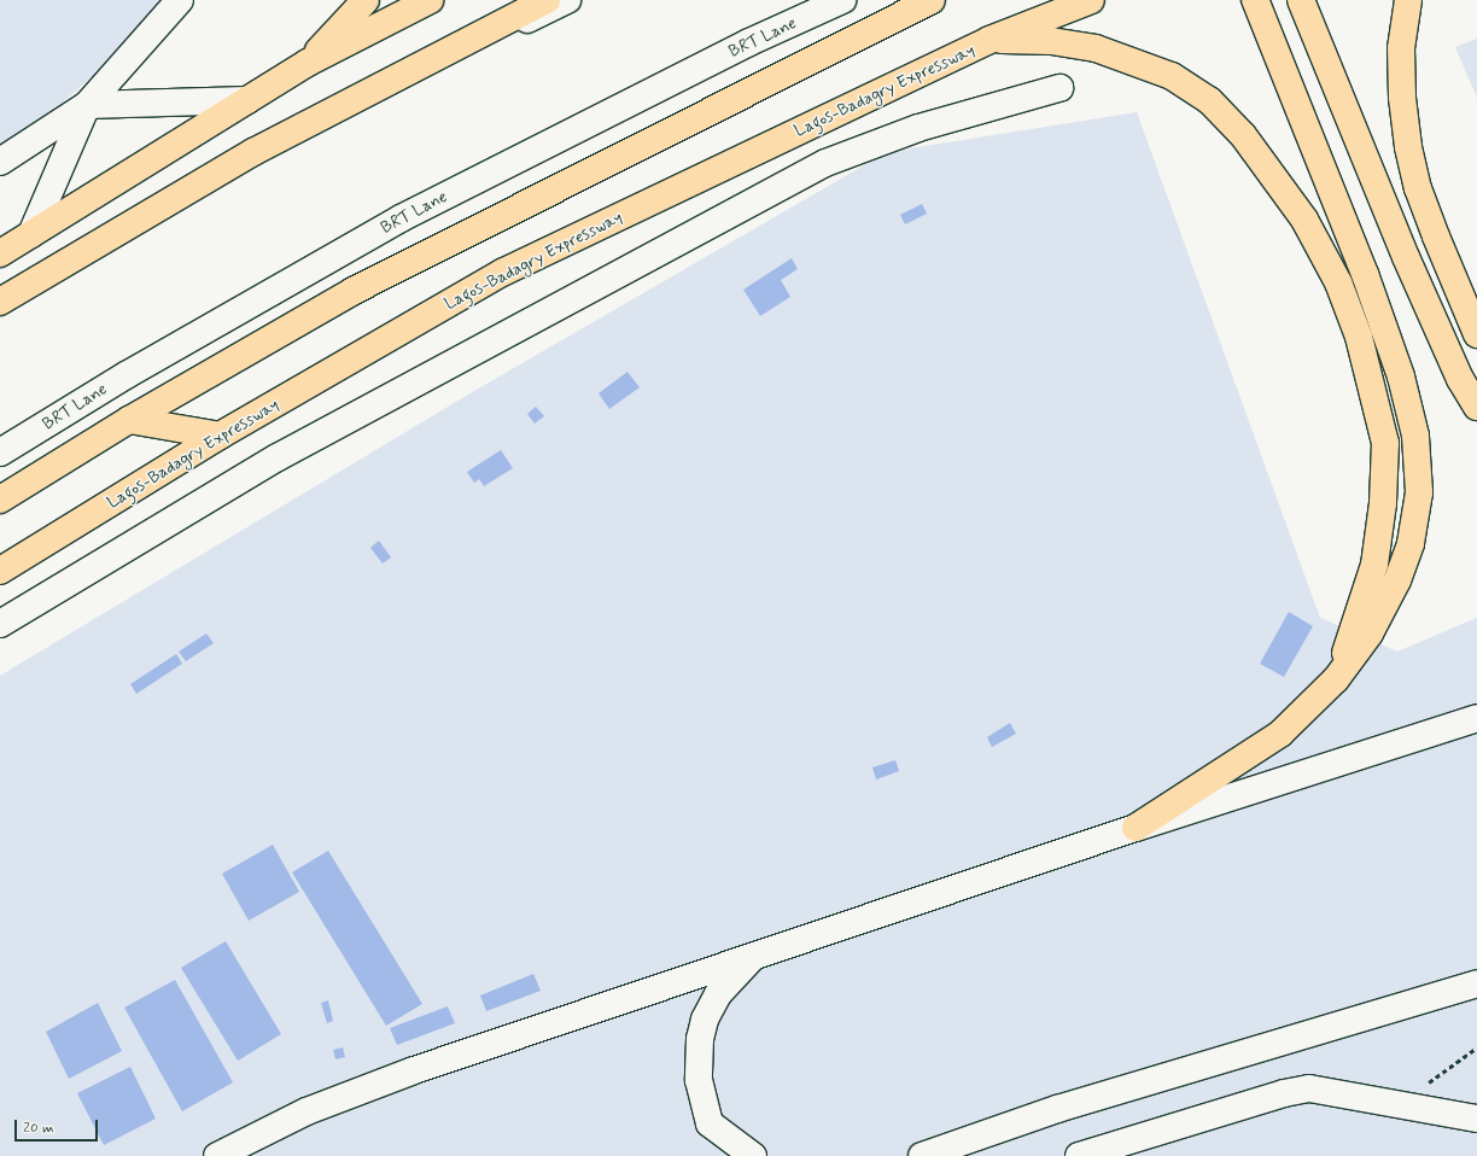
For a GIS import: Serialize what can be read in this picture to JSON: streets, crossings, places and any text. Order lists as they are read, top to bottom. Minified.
{"streets":{"main road":["Lagos-Badagry Expressway"],"street":["BRT Lane"]},"scale_bar":"20 m"}
